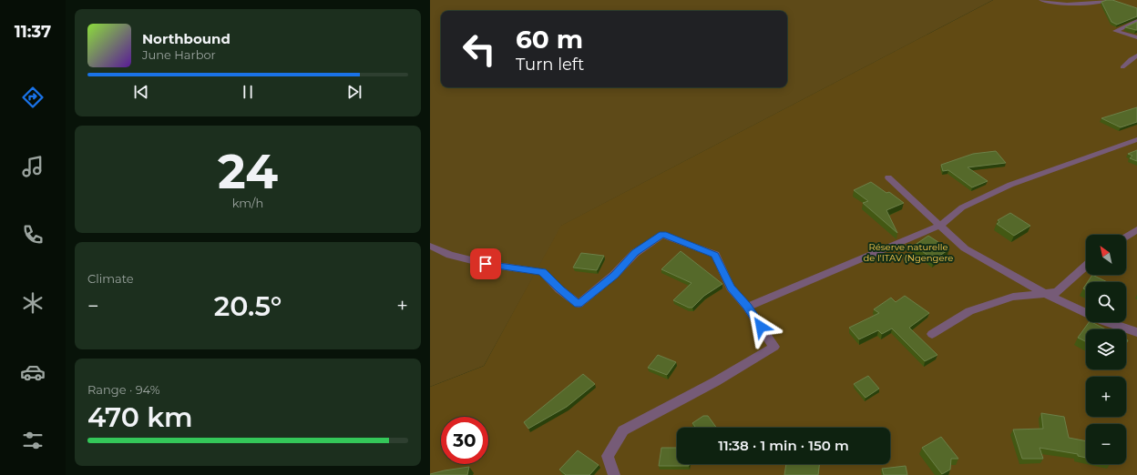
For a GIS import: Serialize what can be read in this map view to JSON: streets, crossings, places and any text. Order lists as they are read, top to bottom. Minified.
{"parks":["Réserve naturelle de l'ITAV (Ngengere"],"north":"top left","page":{"tabs":"11:37","turn":["60 m","Turn left"],"song":["Northbound","June Harbor"],"tile":[["24","km/h"],"Climate",["Range · 94%","470 km"]],"map_buttons":["+","−"],"heat":["−","20.5°","+"],"limit":"30","trip":"11:38 · 1 min · 150 m"}}
